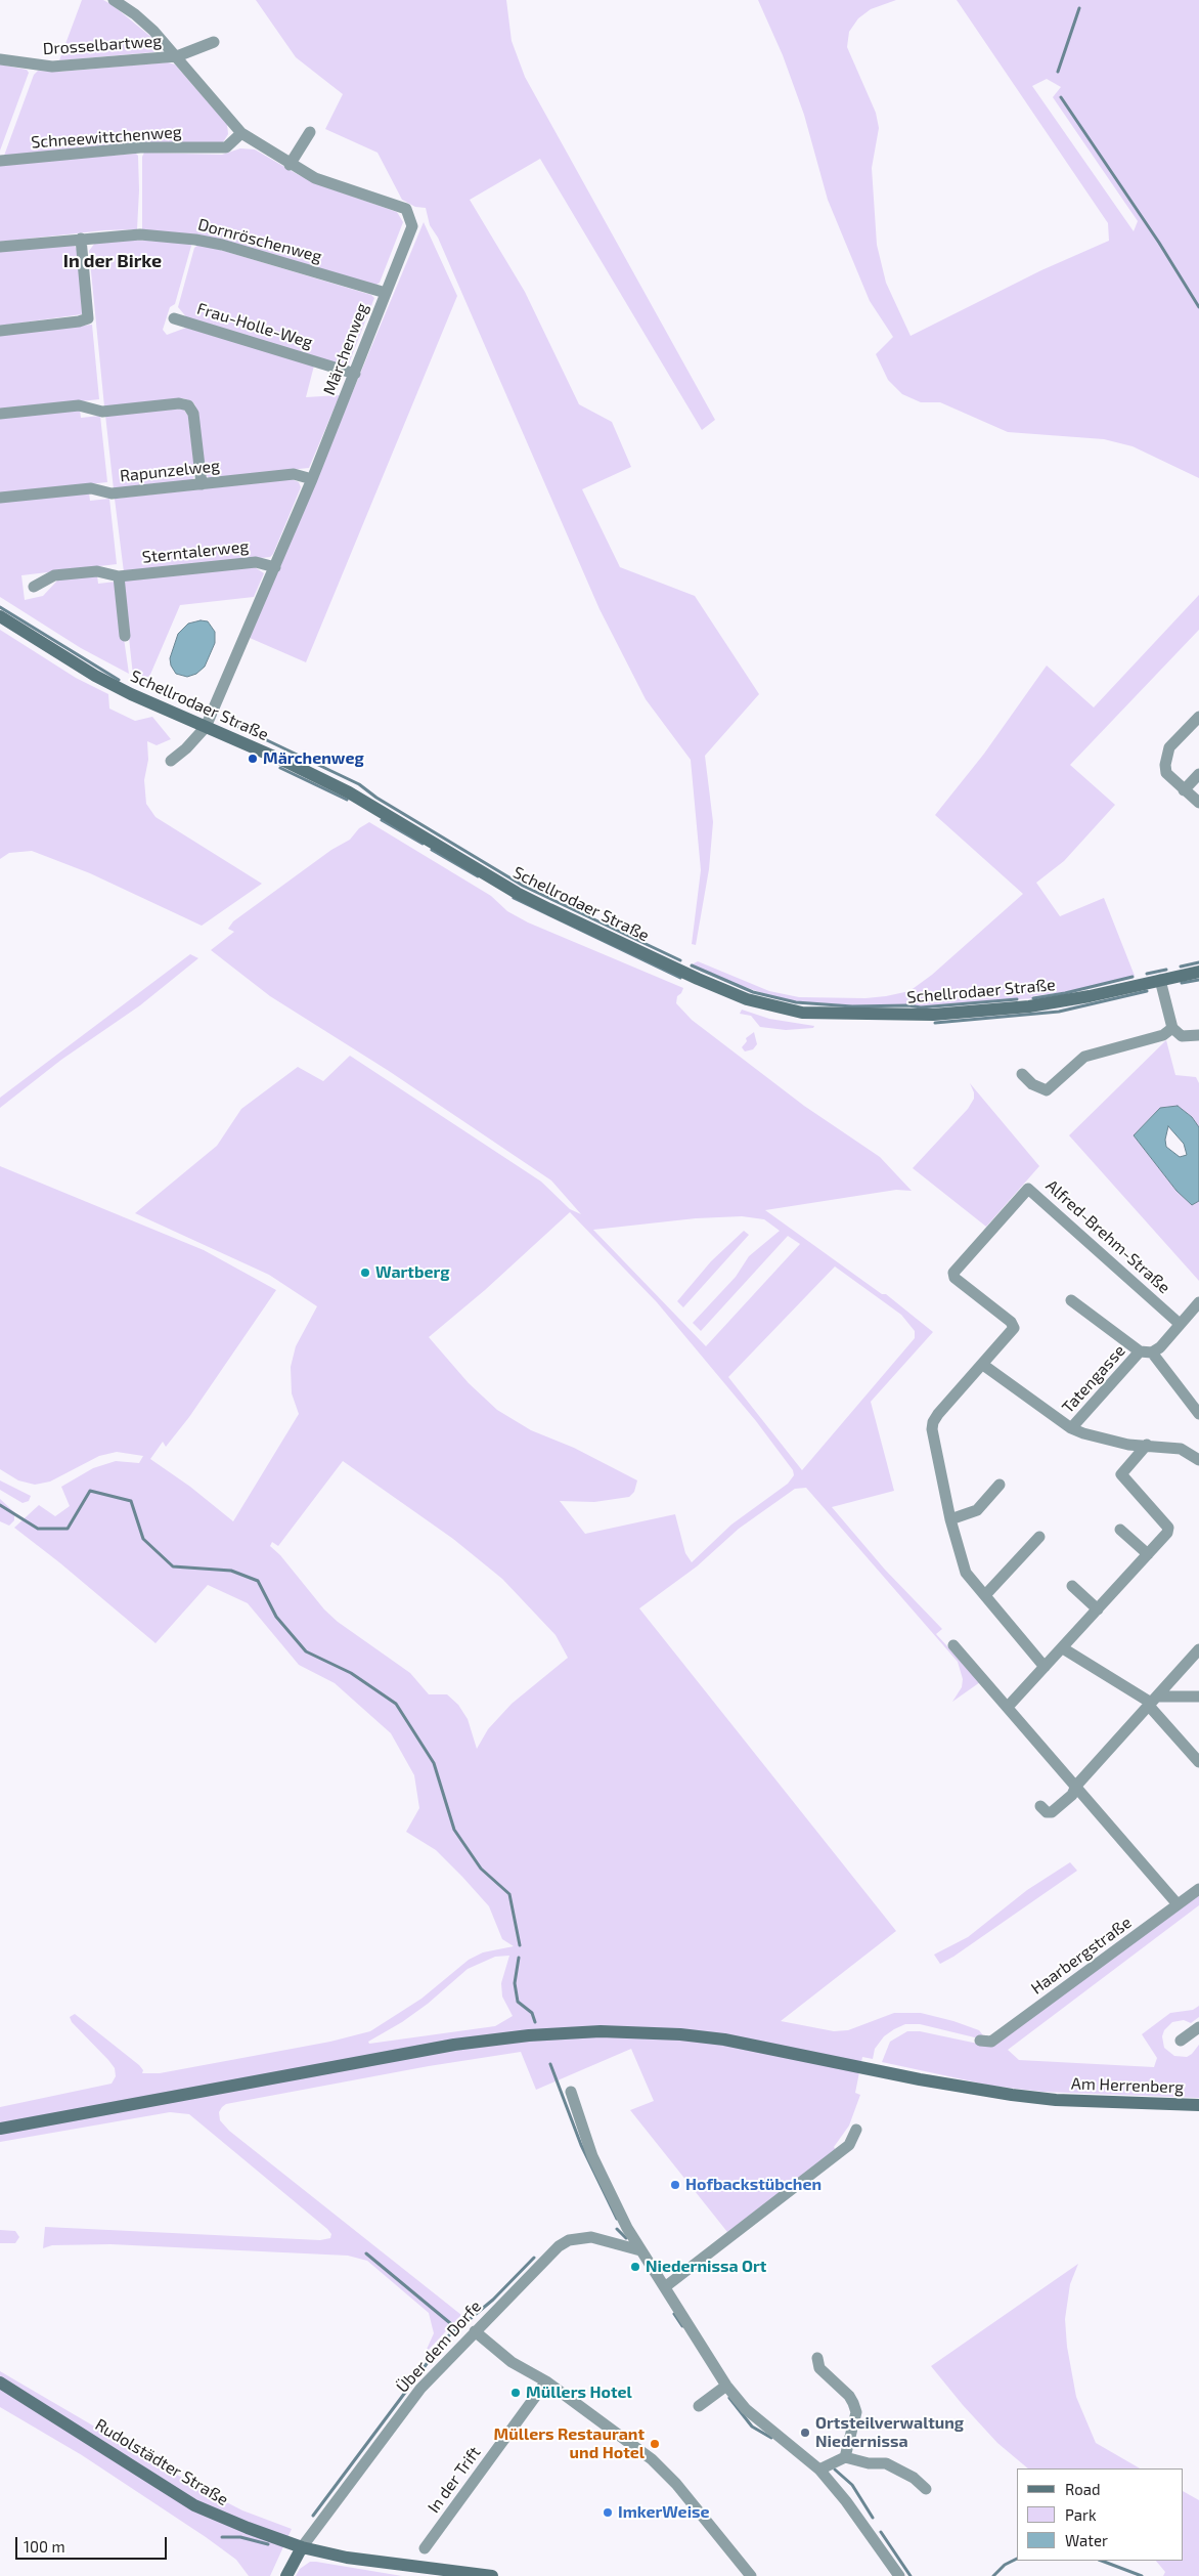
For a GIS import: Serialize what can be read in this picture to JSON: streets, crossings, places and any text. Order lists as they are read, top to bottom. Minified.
{"streets":{"street":["Drosselbartweg","Schneewittchenweg","Dornröschenweg","Frau-Holle-Weg","Märchenweg","Rapunzelweg","Sterntalerweg","Schellrodaer Straße","Alfred-Brehm-Straße","Tatengasse","Haarbergstraße","Am Herrenberg","Über dem Dorfe","Rudolstädter Straße","In der Trift"]},"crossings":[["Dornröschenweg","Märchenweg"],["Frau-Holle-Weg","Märchenweg"],["Märchenweg","Rapunzelweg"],["Märchenweg","Sterntalerweg"],["Märchenweg","Schellrodaer Straße"],["Über dem Dorfe","Rudolstädter Straße"]],"districts":["In der Birke"],"places":["Märchenweg","Wartberg","Hofbackstübchen","Niedernissa Ort","Müllers Hotel","Ortsteilverwaltung Niedernissa","Müllers Restaurant und Hotel","ImkerWeise"],"legend":["Road","Park","Water"],"scale_bar":"100 m"}
